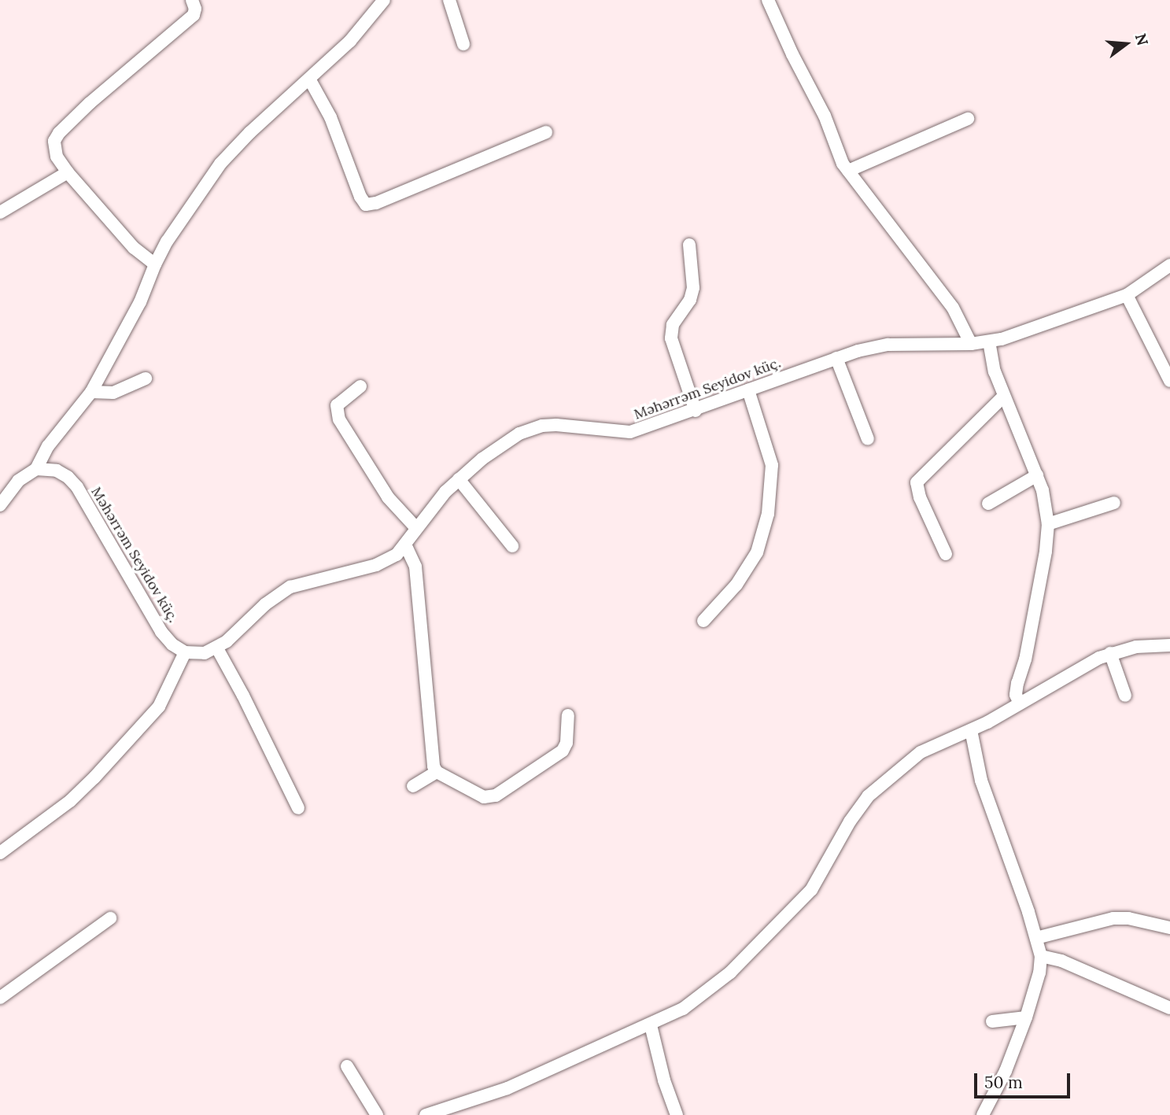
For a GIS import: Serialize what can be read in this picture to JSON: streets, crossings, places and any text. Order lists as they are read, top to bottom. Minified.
{"streets":{"street":["Məhərrəm Seyidov küç."]},"scale_bar":"50 m","north":"right"}
